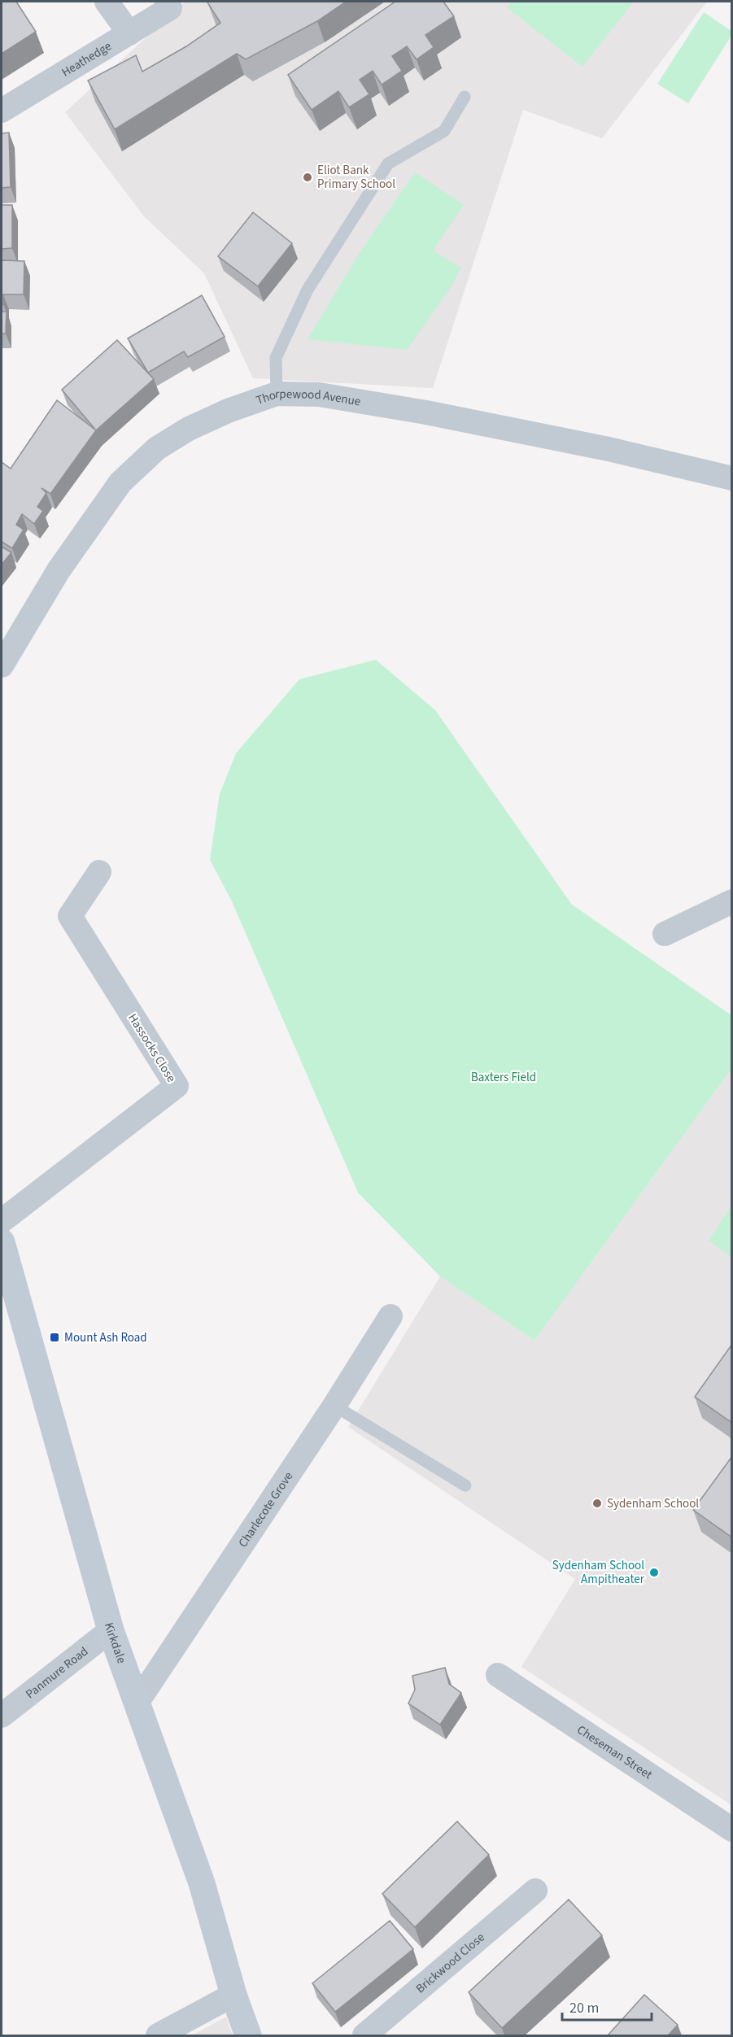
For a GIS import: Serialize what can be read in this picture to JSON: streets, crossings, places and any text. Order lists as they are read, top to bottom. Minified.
{"streets":{"street":["Heathedge","Thorpewood Avenue","Hassocks Close","Charlecote Grove","Kirkdale","Panmure Road","Cheseman Street","Brickwood Close"]},"crossings":[["Charlecote Grove","Kirkdale"],["Kirkdale","Panmure Road"]],"parks":["Baxters Field"],"places":{"other":["Eliot Bank Primary School","Sydenham School","Sydenham School Ampitheater"],"transit":["Mount Ash Road"]},"scale_bar":"20 m"}
